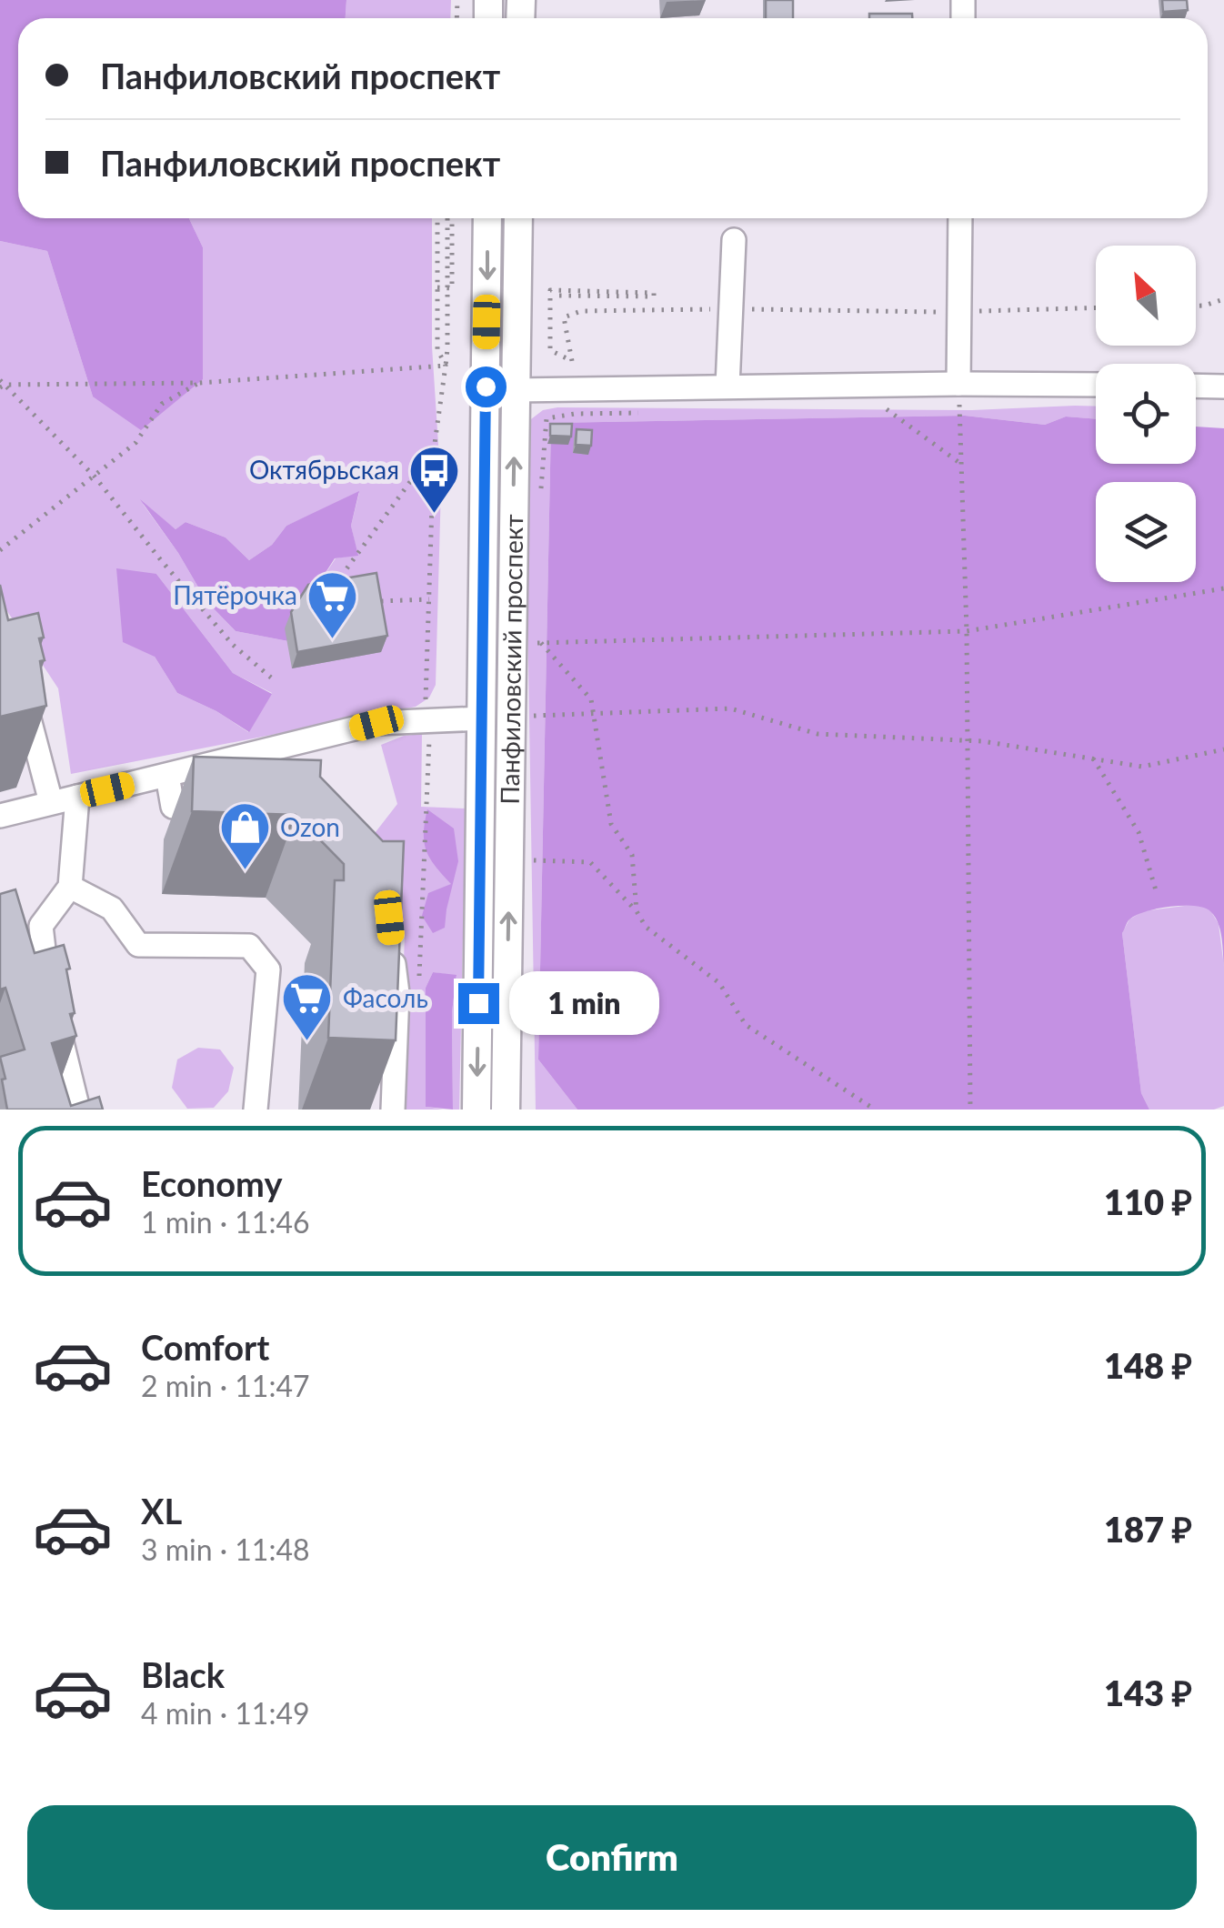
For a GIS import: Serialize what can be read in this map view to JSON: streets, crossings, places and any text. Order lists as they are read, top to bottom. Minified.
{"streets":{"main road":["Панфиловский проспект"]},"places":{"bus stop":["Октябрьская"],"supermarket":["Пятёрочка","Фасоль"],"shop":["Ozon"]},"north":"top left","page":{"banner":["Панфиловский проспект","Панфиловский проспект"],"bubble":"1 min","list":[{"name":"Economy","note":"1 min · 11:46","value":"110 ₽"},{"name":"Comfort","note":"2 min · 11:47","value":"148 ₽"},{"name":"XL","note":"3 min · 11:48","value":"187 ₽"},{"name":"Black","note":"4 min · 11:49","value":"143 ₽"}],"buttons":"Confirm"}}
